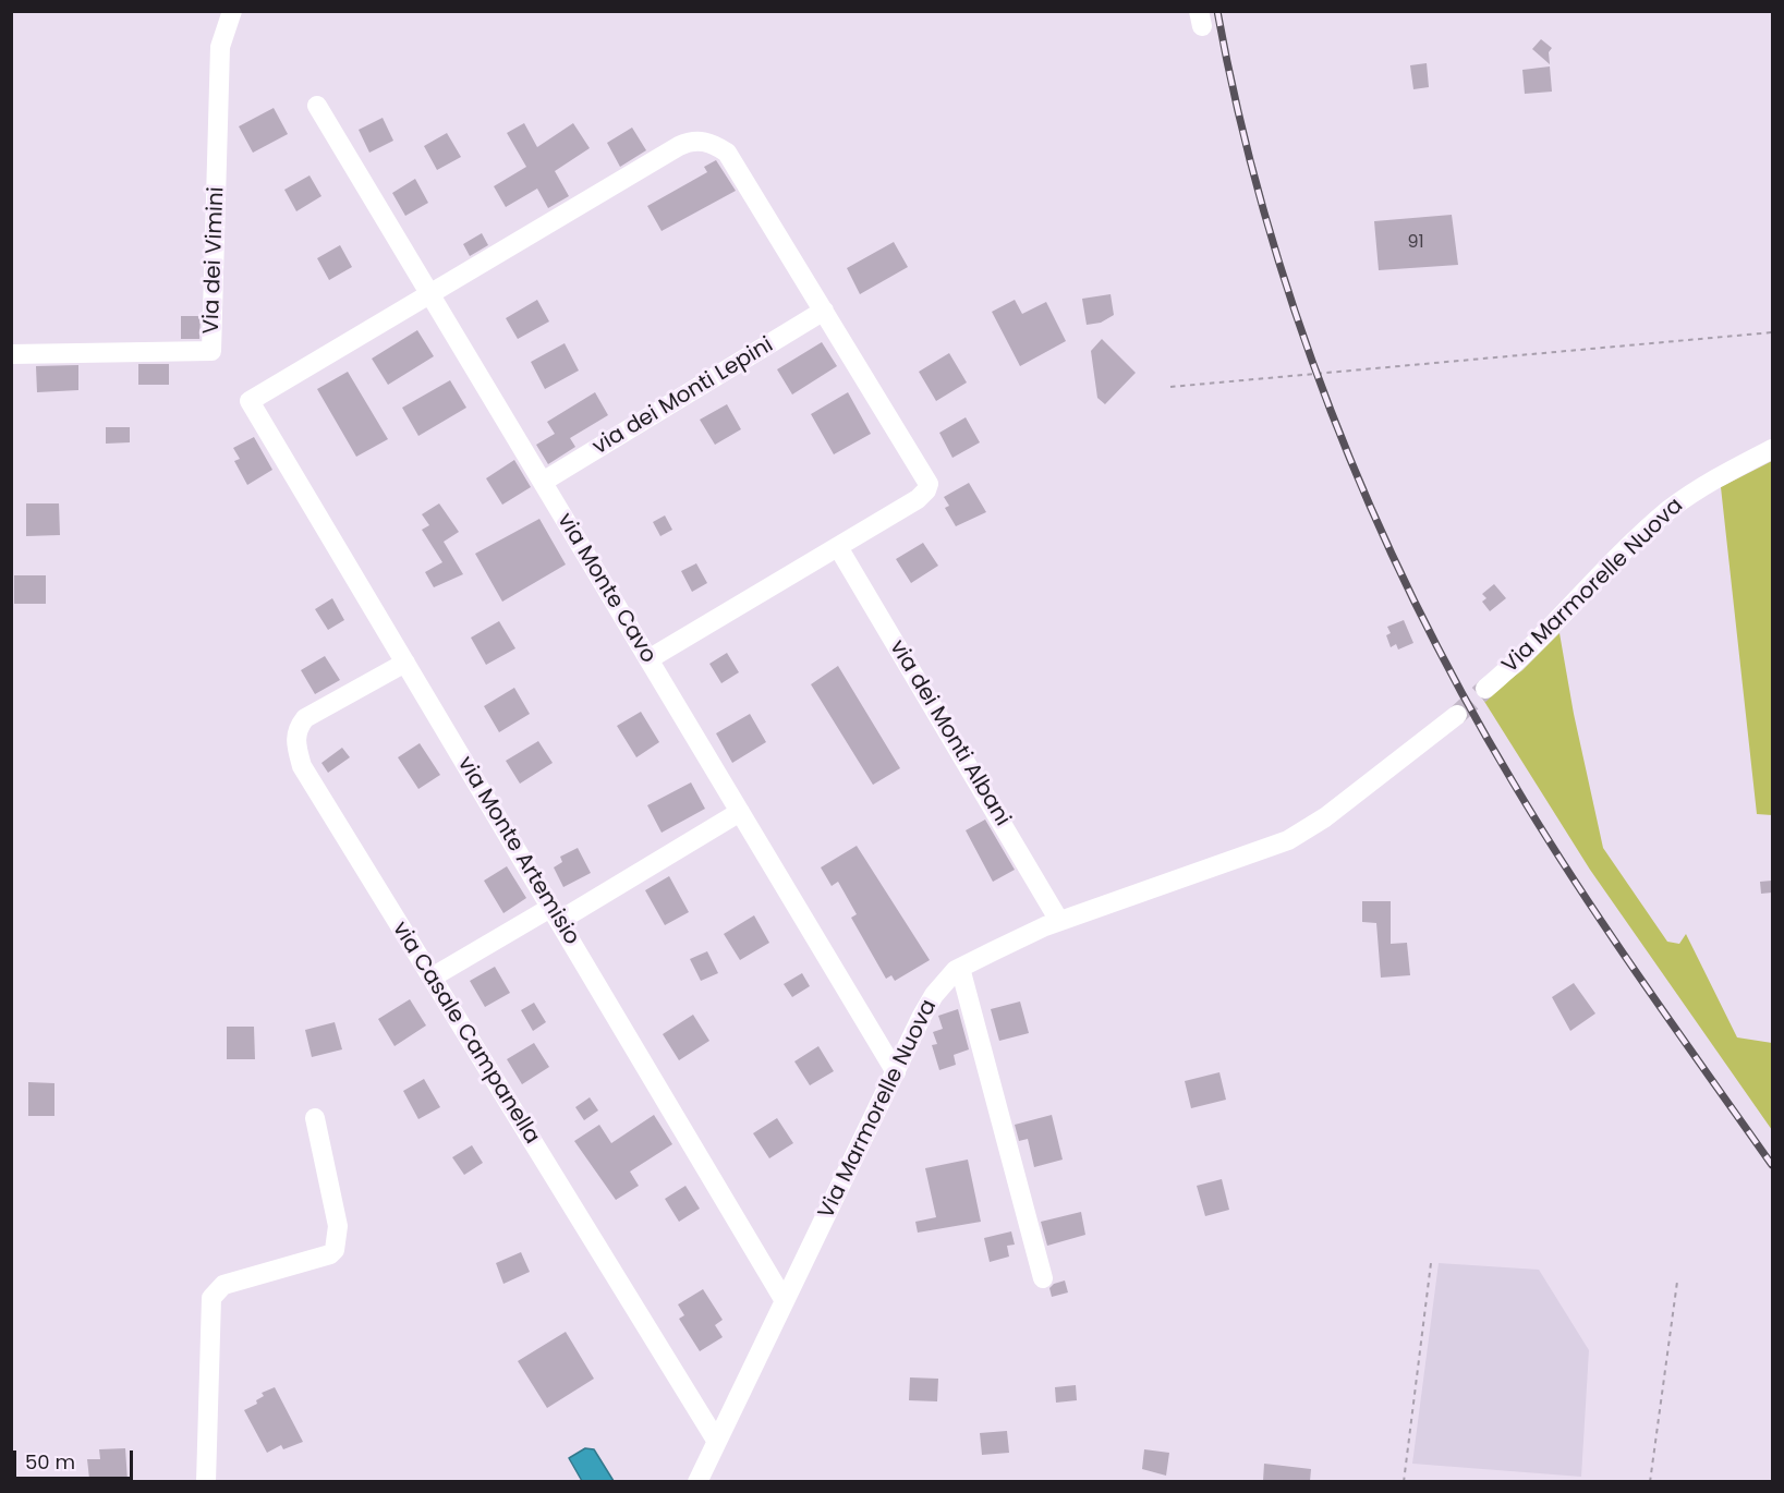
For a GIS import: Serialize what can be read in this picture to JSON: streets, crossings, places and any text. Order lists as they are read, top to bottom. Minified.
{"streets":{"street":["Via dei Vimini","via dei Monti Lepini","Via Marmorelle Nuova","via Monte Cavo","via dei Monti Albani","via Monte Artemisio","via Casale Campanella"]},"crossings":[["via dei Monti Lepini","via Monte Cavo"],["Via Marmorelle Nuova","via Monte Cavo"],["Via Marmorelle Nuova","via dei Monti Albani"],["Via Marmorelle Nuova","via Monte Artemisio"],["Via Marmorelle Nuova","via Casale Campanella"],["via Monte Cavo","via Monte Artemisio"],["via Monte Artemisio","via Casale Campanella"]],"house_numbers":["91"],"scale_bar":"50 m"}
